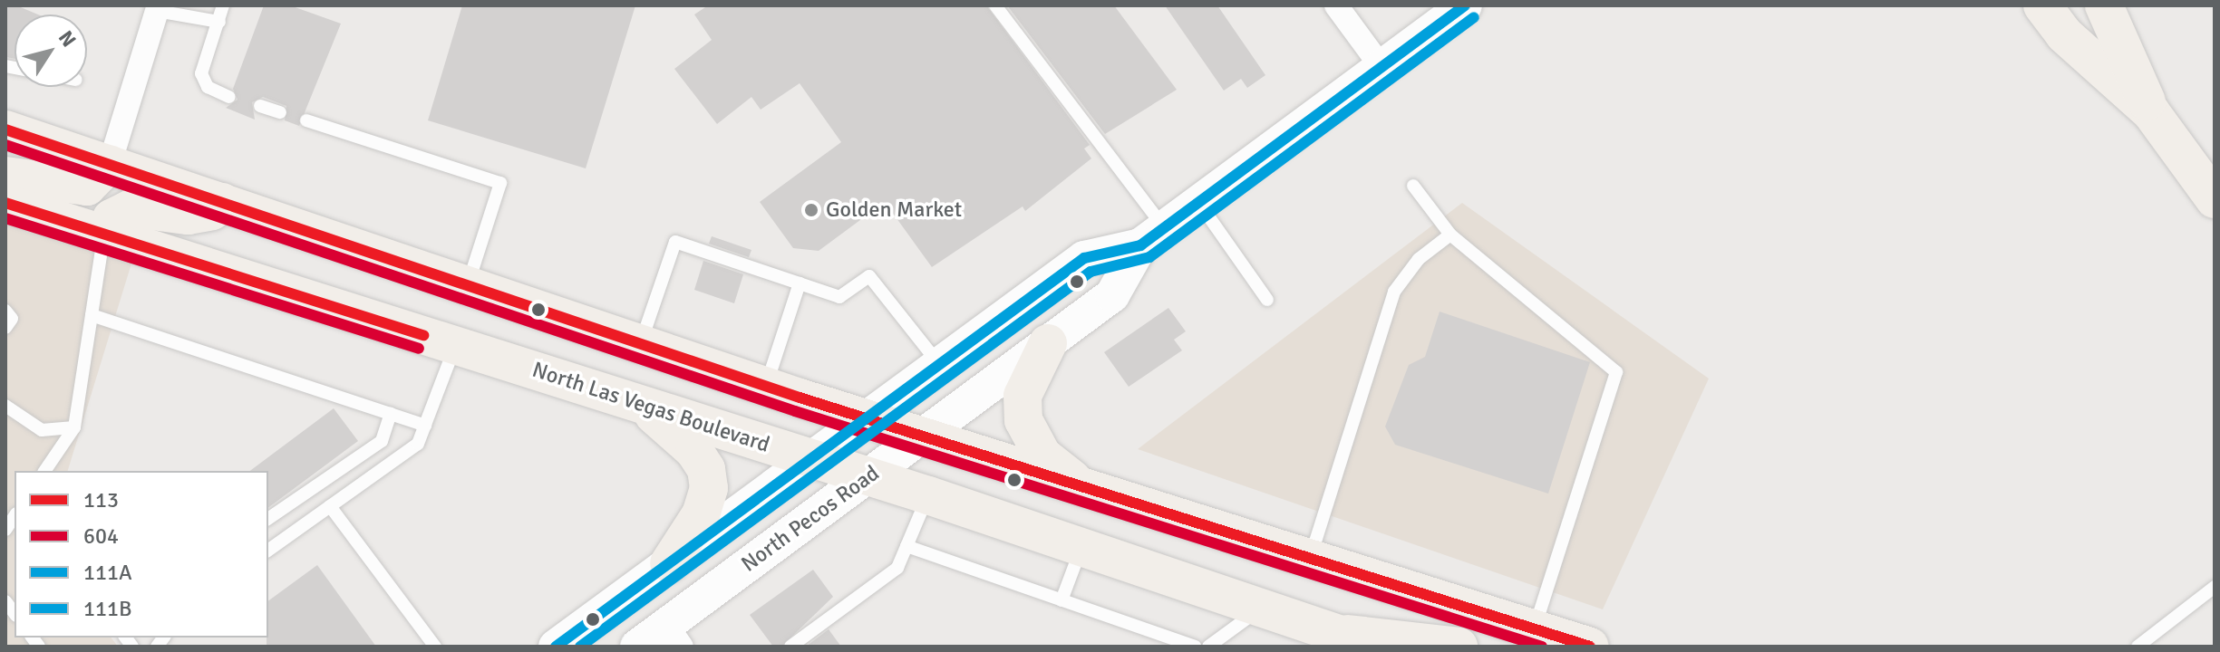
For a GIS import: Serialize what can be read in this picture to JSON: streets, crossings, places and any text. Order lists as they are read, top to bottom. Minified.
{"streets":{"main road":["North Las Vegas Boulevard","North Pecos Road"]},"crossings":[["North Las Vegas Boulevard","North Pecos Road"]],"places":["Golden Market"],"lines":["transit line 111A","transit line 111B","transit line 113","transit line 604"],"legend":["113","604","111A","111B"],"north":"top right"}
